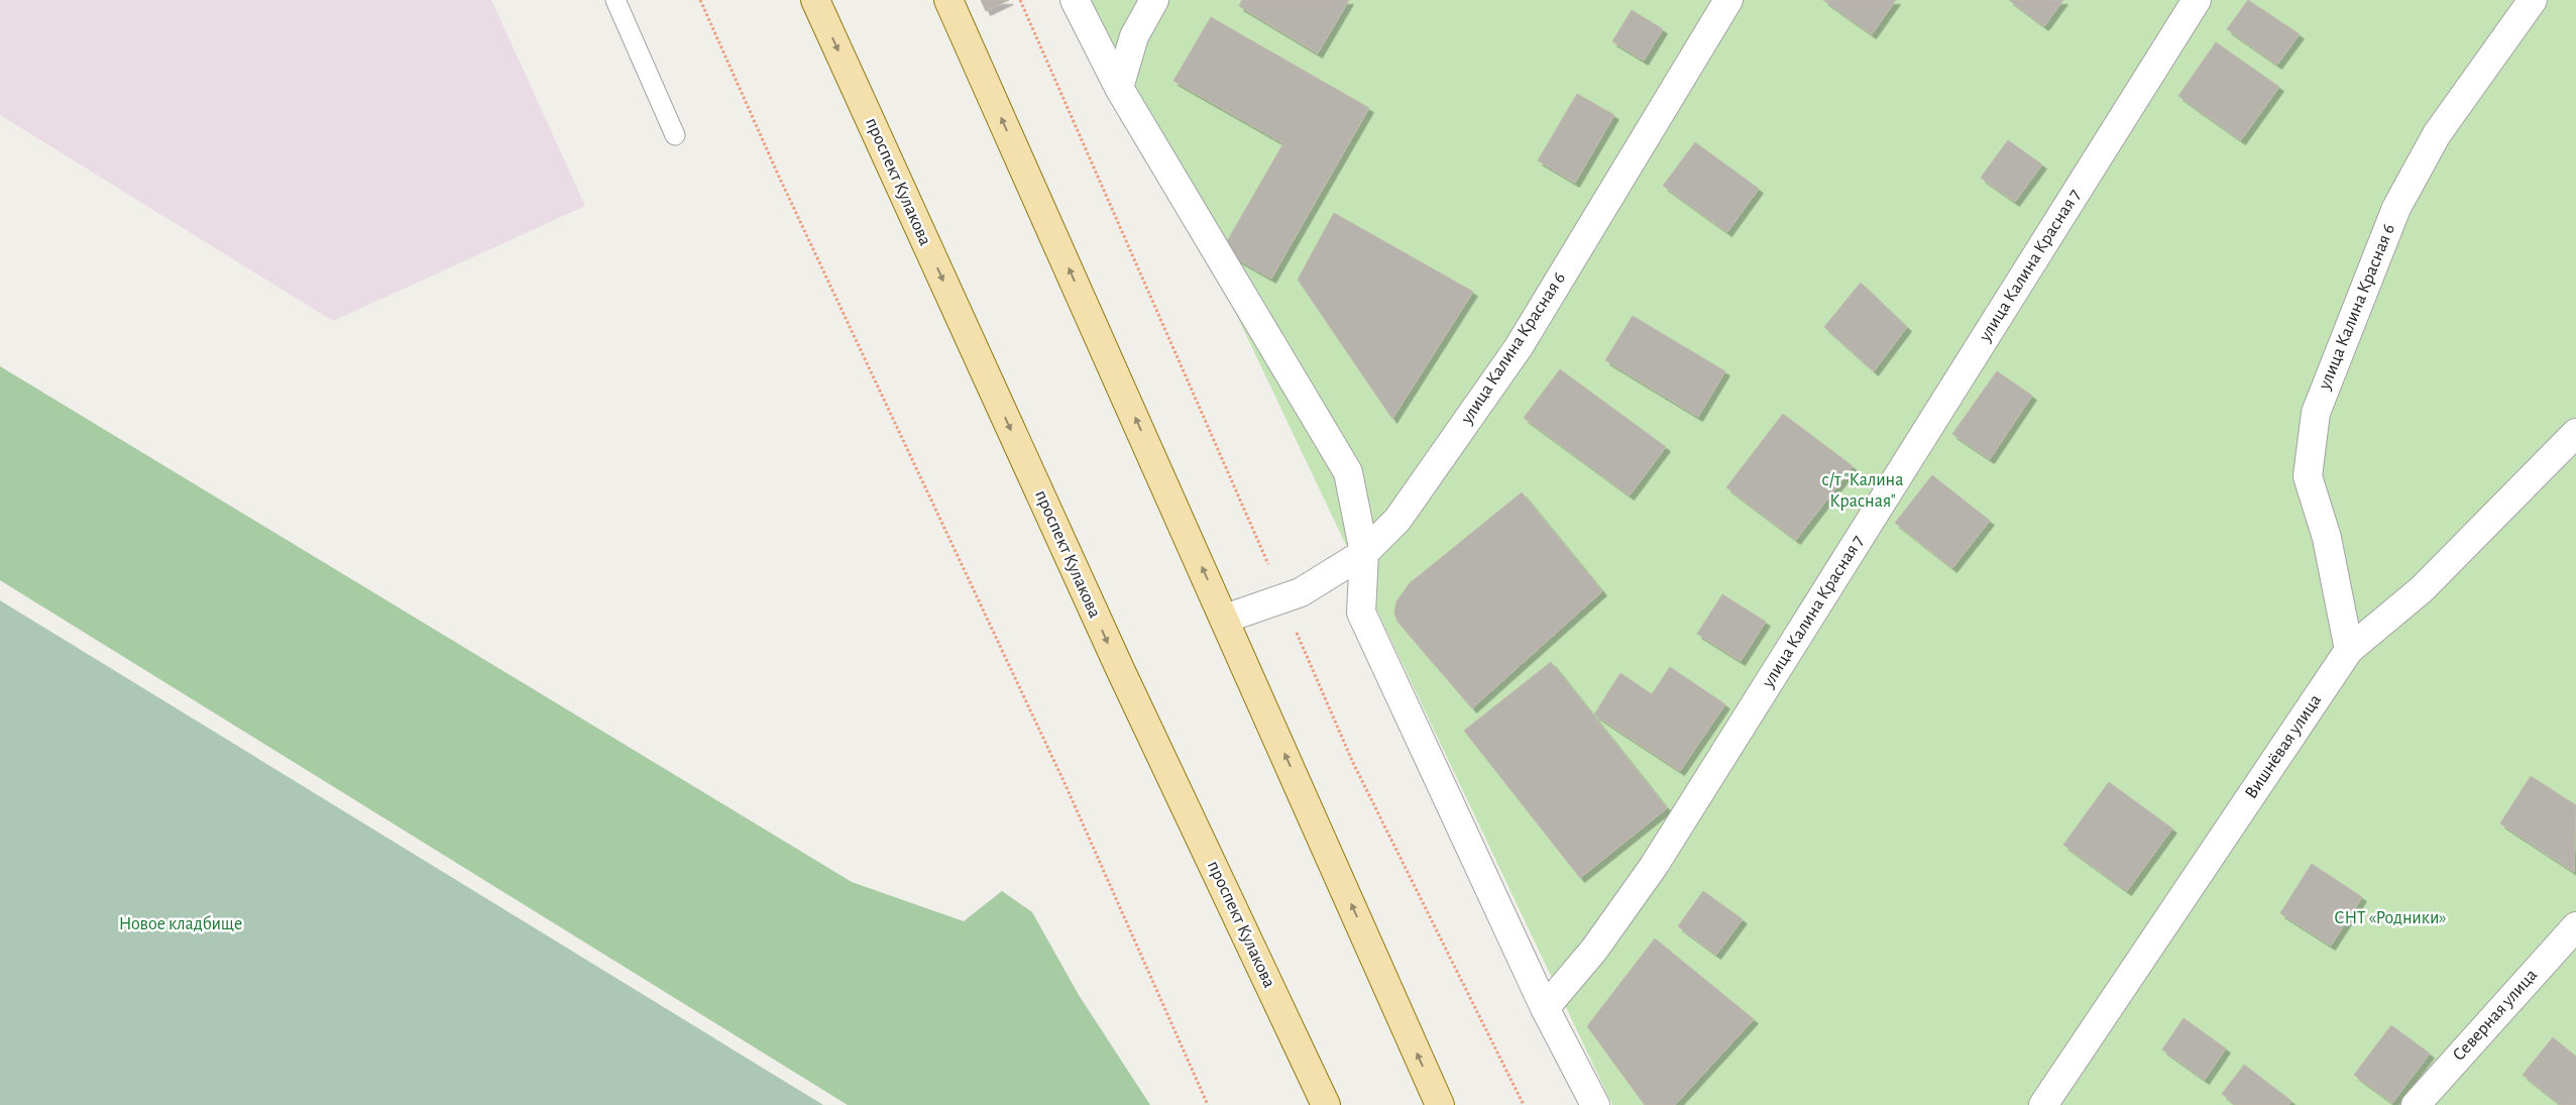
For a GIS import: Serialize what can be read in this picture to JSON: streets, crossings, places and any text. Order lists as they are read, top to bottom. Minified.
{"streets":{"main road":["проспект Кулакова"],"street":["улица Калина Красная 7","улица Калина Красная 6","Вишнёвая улица","Северная улица"]},"crossings":[["улица Калина Красная 6","Вишнёвая улица"]],"parks":["с/т \"Калина Красная\"","СНТ «Родники»","Новое кладбище"]}
